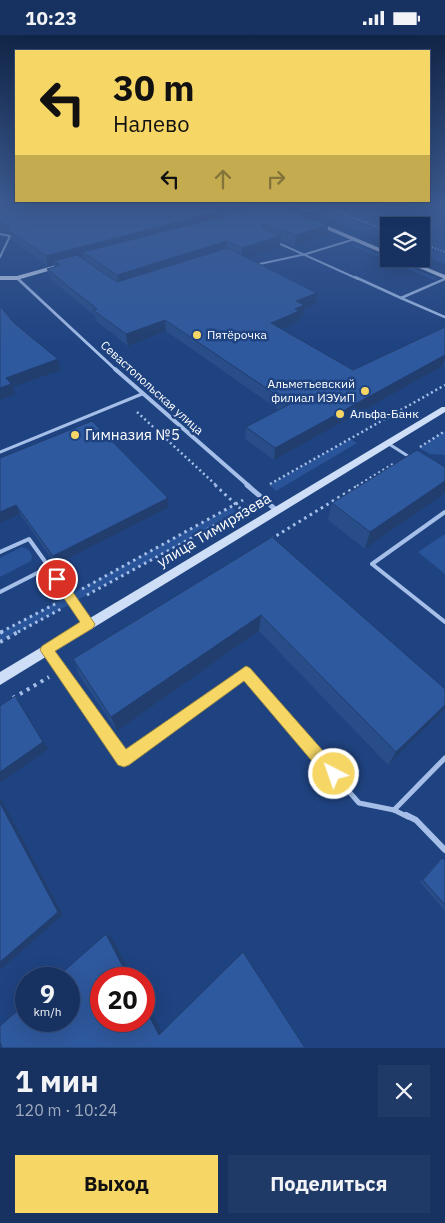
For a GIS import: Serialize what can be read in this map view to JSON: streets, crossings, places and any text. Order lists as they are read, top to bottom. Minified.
{"streets":{"street":["Севастопольская улица","улица Тимирязева"]},"crossings":[["Севастопольская улица","улица Тимирязева"]],"places":["Пятёрочка","Альметьевский филиал ИЭУиП","Альфа-Банк","Гимназия №5"],"page":{"status":"10:23","turn":["30 m","Налево"],"speed":"9 km/h","limit":"20","heading":["1 мин","120 m · 10:24"],"buttons":["Выход","Поделиться"]}}
